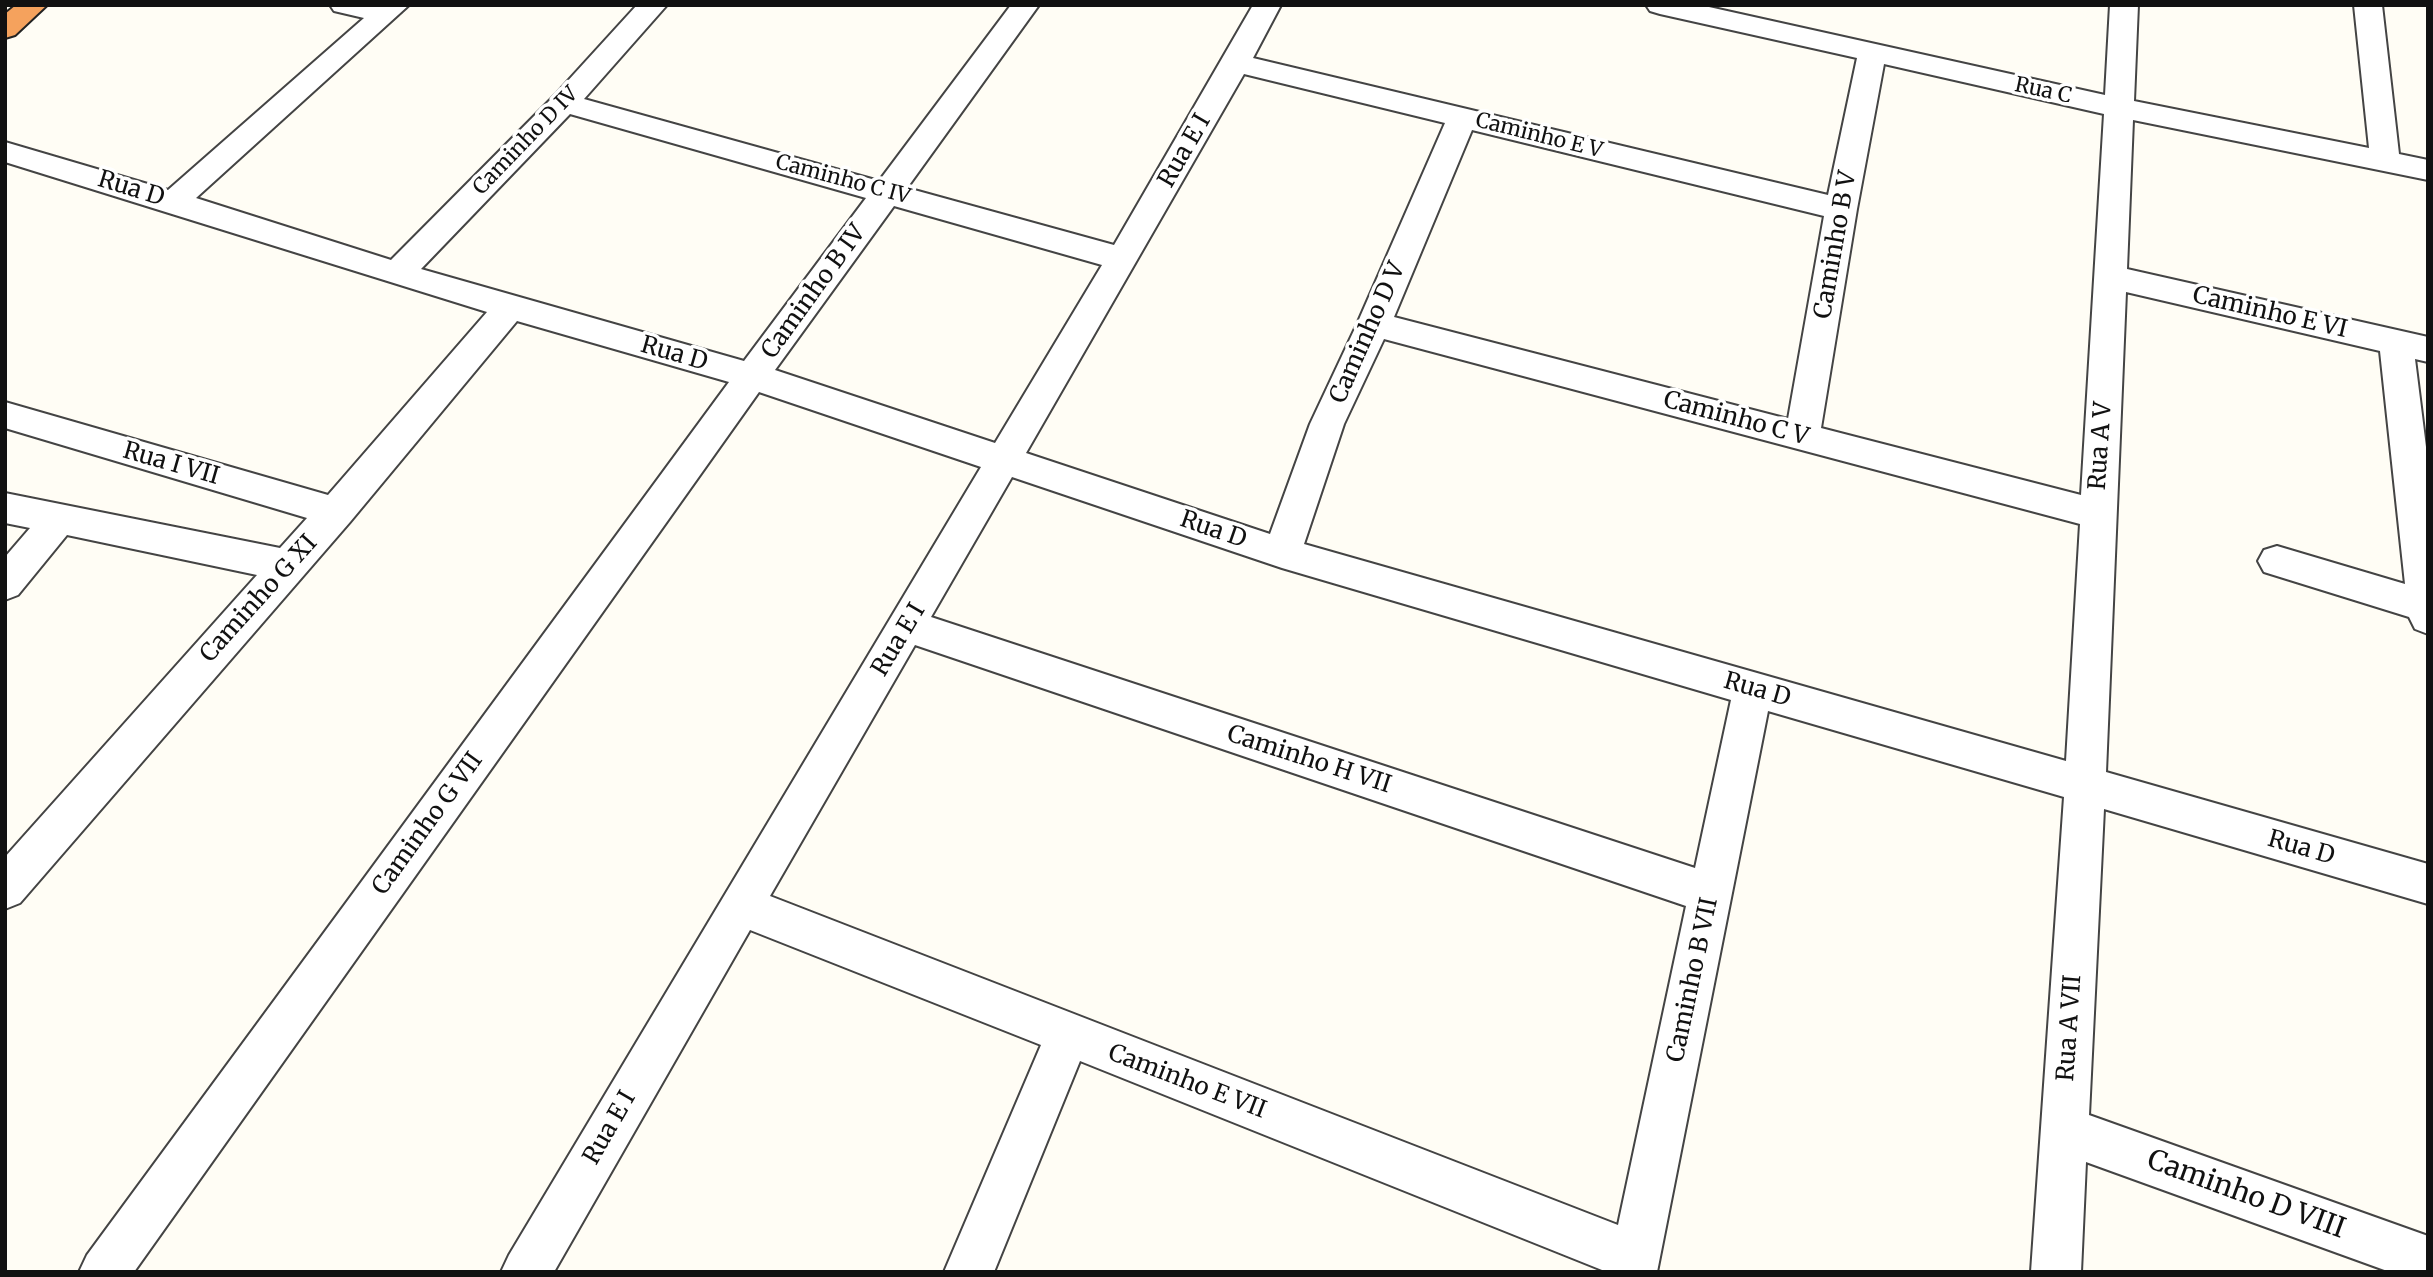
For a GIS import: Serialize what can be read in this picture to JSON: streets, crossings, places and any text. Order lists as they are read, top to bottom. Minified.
{"streets":{"street":["Rua C","Caminho E V","Caminho D IV","Rua E I","Caminho C IV","Rua D","Caminho B V","Caminho B IV","Caminho E VI","Caminho D V","Caminho C V","Rua A V","Rua I VII","Caminho G XI","Caminho H VII","Caminho G VII","Caminho B VII","Rua A VII","Caminho E VII","Caminho D VIII"]},"crossings":[["Rua C","Caminho B V"],["Rua C","Rua A V"],["Caminho E V","Rua E I"],["Caminho E V","Caminho B V"],["Caminho E V","Caminho D V"],["Caminho D IV","Caminho C IV"],["Caminho D IV","Rua D"],["Rua E I","Caminho C IV"],["Rua E I","Rua D"],["Rua E I","Caminho H VII"],["Rua E I","Caminho E VII"],["Caminho C IV","Caminho B IV"],["Rua D","Caminho B IV"],["Rua D","Caminho D V"],["Rua D","Rua A V"],["Rua D","Caminho G XI"],["Rua D","Caminho G VII"],["Rua D","Caminho B VII"],["Rua D","Rua A VII"],["Caminho B V","Caminho C V"],["Caminho B IV","Caminho G VII"],["Caminho E VI","Rua A V"],["Caminho D V","Caminho C V"],["Caminho C V","Rua A V"],["Rua A V","Rua A VII"],["Rua I VII","Caminho G XI"],["Caminho H VII","Caminho B VII"],["Caminho B VII","Caminho E VII"],["Rua A VII","Caminho D VIII"]]}
